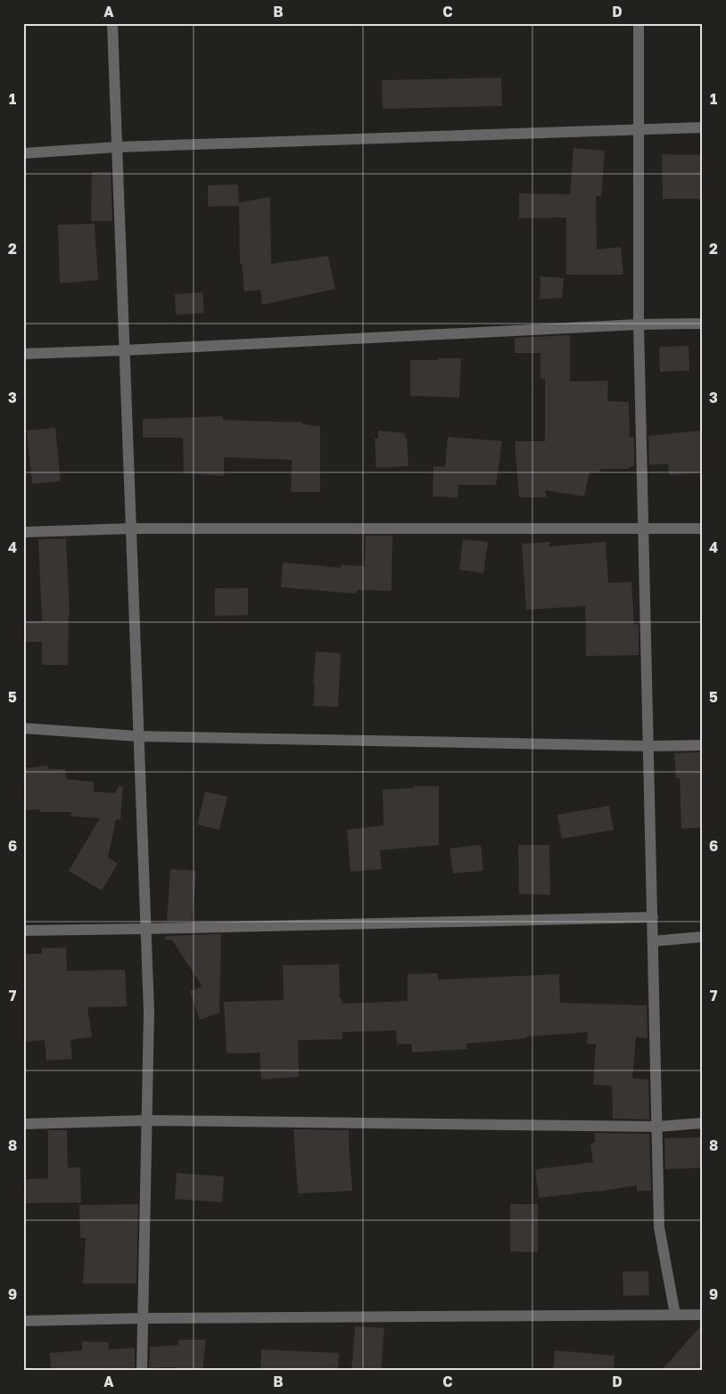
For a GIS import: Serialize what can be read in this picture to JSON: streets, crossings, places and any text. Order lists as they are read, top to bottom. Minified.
{"grid":{"columns":["A","B","C","D"],"rows":["1","2","3","4","5","6","7","8","9"]}}
